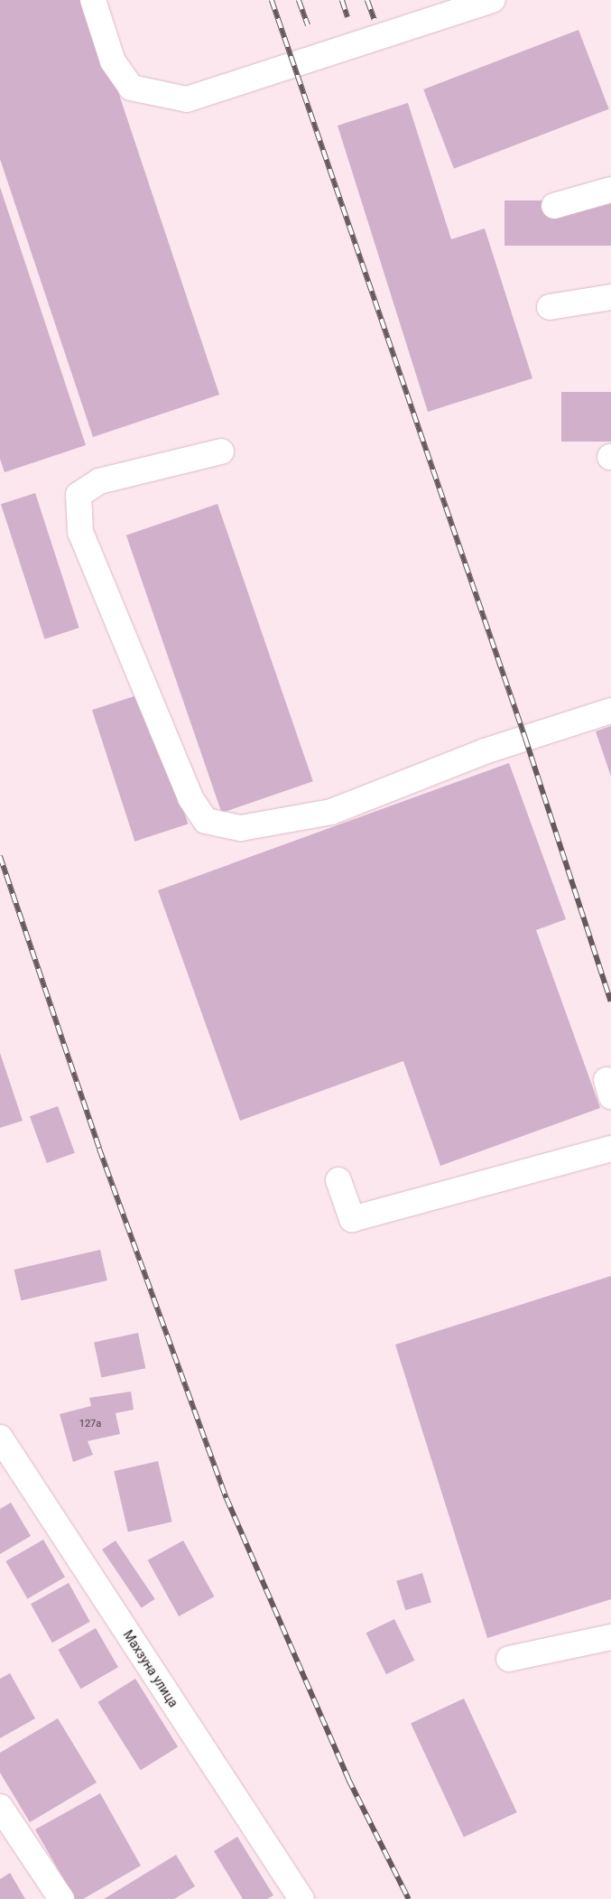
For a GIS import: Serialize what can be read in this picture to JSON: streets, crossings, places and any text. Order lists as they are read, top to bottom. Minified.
{"streets":{"street":["Махзуна улица"]},"house_numbers":["127а"]}
